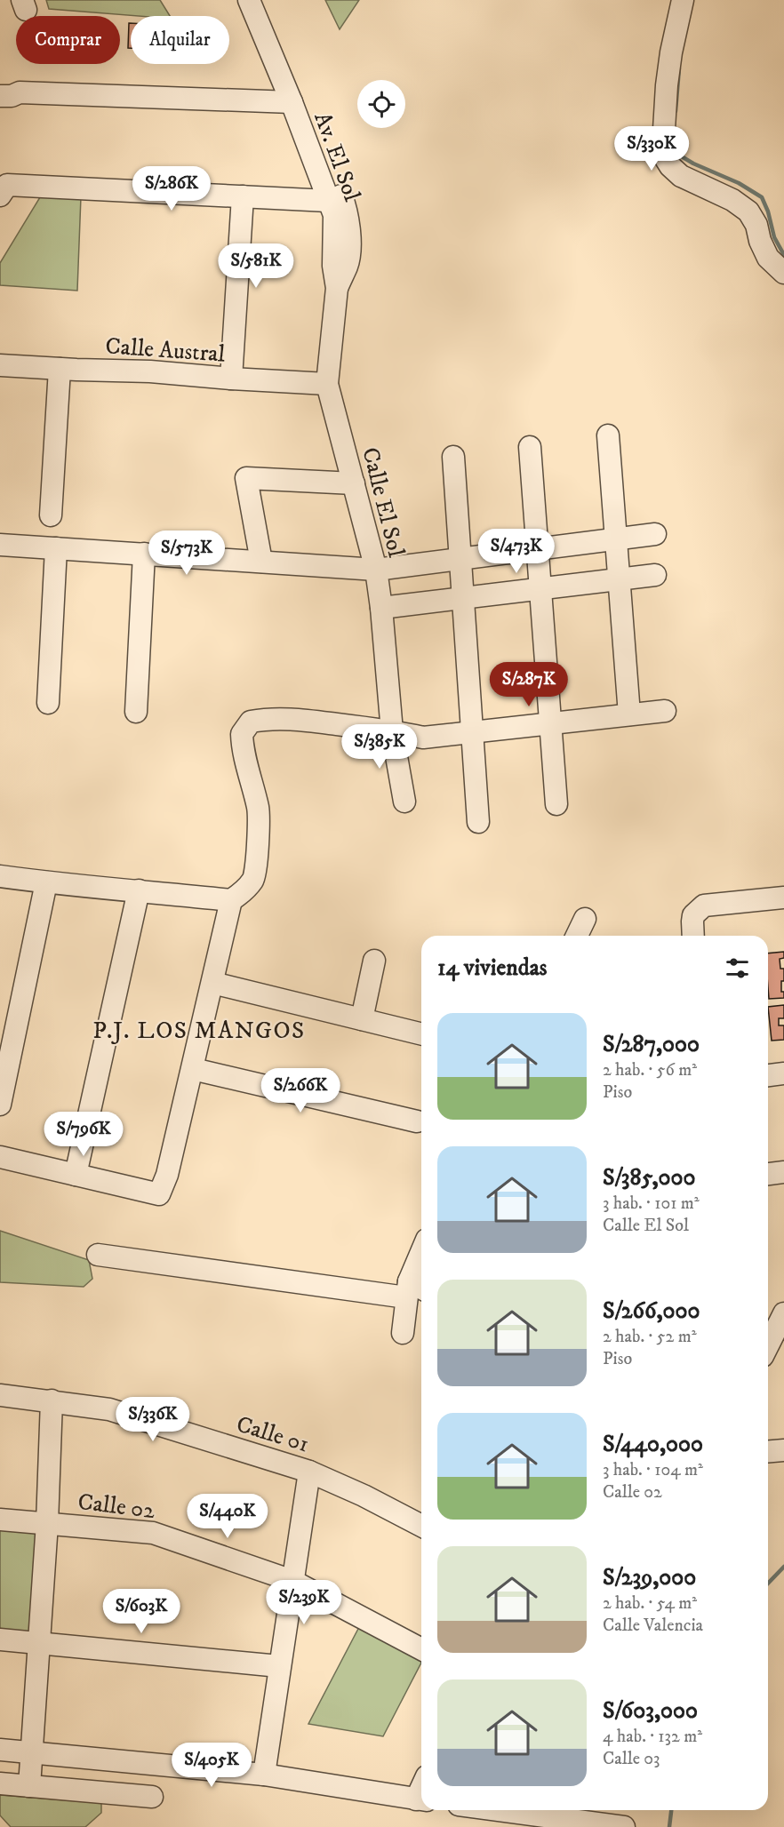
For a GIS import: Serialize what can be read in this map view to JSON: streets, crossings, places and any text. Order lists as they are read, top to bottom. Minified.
{"streets":{"street":["Av. El Sol","Calle Austral","Calle El Sol","Calle 01","Calle 02"]},"crossings":[["Av. El Sol","Calle El Sol"],["Calle Austral","Calle El Sol"]],"districts":["P.J. LOS MANGOS"],"page":{"chip":["Comprar","Alquilar"],"price":["S/330K","S/286K","S/581K","S/473K","S/573K","S/287K","S/385K","S/266K","S/796K","S/336K","S/440K","S/239K","S/603K","S/405K"],"heading":"14 viviendas","list":[{"name":"S/287,000","note":"2 hab. · 56 m² · Piso"},{"name":"S/385,000","note":"3 hab. · 101 m² · Calle El Sol"},{"name":"S/266,000","note":"2 hab. · 52 m² · Piso"},{"name":"S/440,000","note":"3 hab. · 104 m² · Calle 02"},{"name":"S/239,000","note":"2 hab. · 54 m² · Calle Valencia"},{"name":"S/603,000","note":"4 hab. · 132 m² · Calle 03"}]}}
